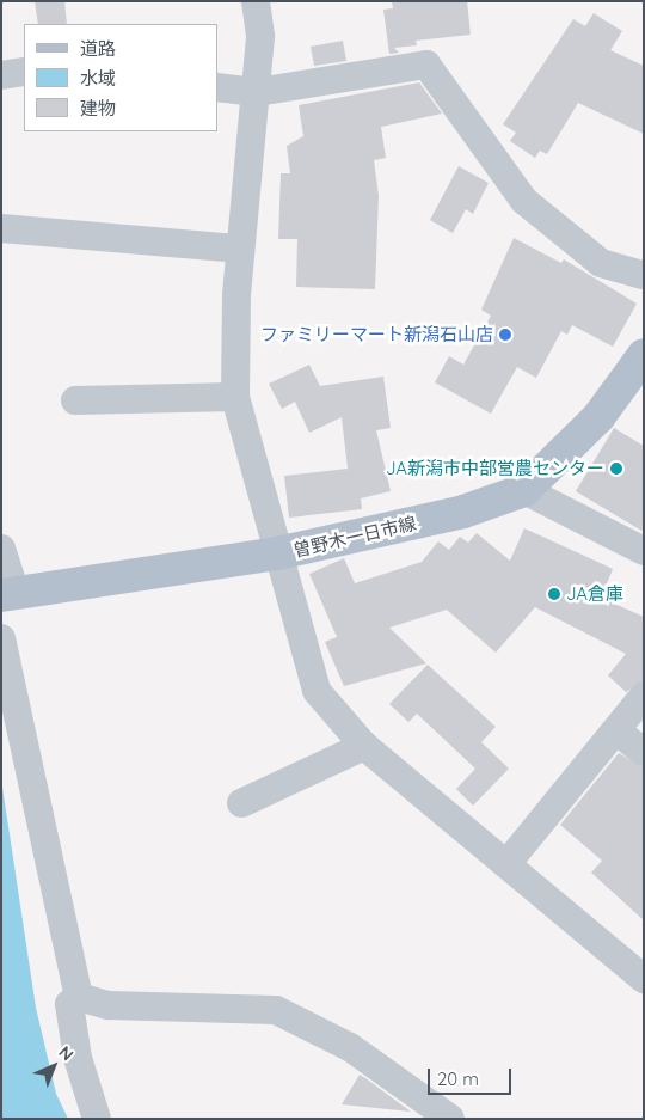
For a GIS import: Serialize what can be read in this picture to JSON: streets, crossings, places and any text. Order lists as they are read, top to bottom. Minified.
{"streets":{"main road":["曽野木一日市線"]},"places":["ファミリーマート新潟石山店","JA新潟市中部営農センター","JA倉庫"],"legend":["道路","水域","建物"],"scale_bar":"20 m","north":"top right"}
